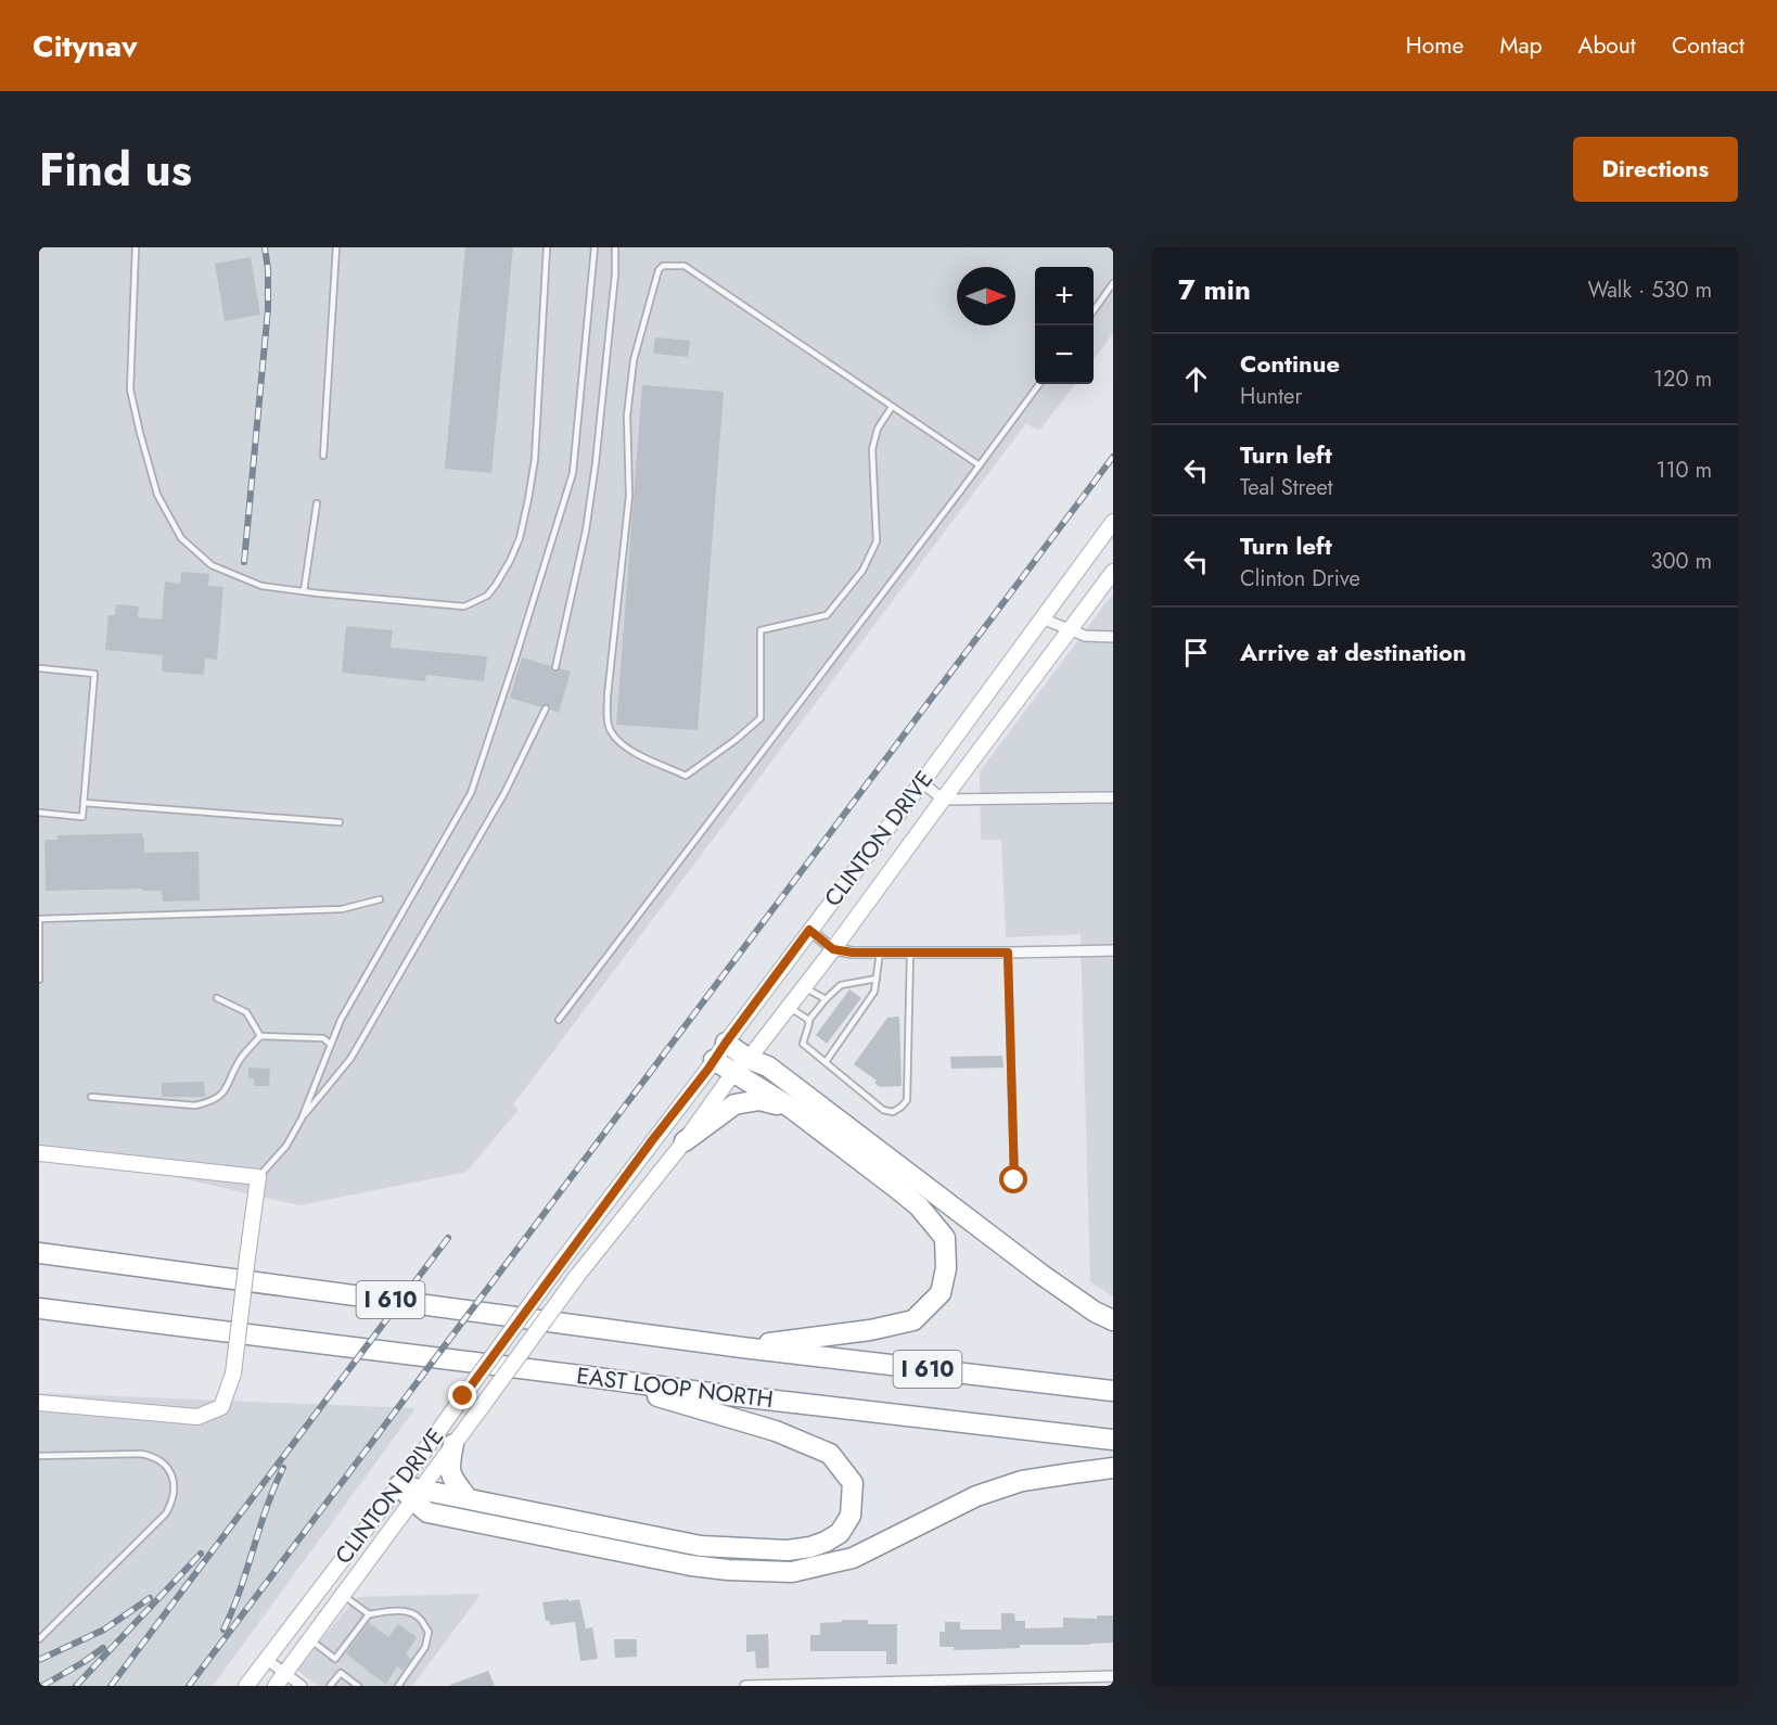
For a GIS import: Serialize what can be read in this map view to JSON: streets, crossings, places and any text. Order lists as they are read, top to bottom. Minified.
{"streets":{"highway":["I 610","EAST LOOP NORTH"],"main road":["CLINTON DRIVE"]},"north":"right","page":{"header":"Citynav","nav":["Home","Map","About","Contact"],"title":"Find us","buttons":"Directions","heading":["7 min","Walk · 530 m"],"map_buttons":["+","−"],"list":[["Continue","Hunter","120 m"],["Turn left","Teal Street","110 m"],["Turn left","Clinton Drive","300 m"],"Arrive at destination"]}}
